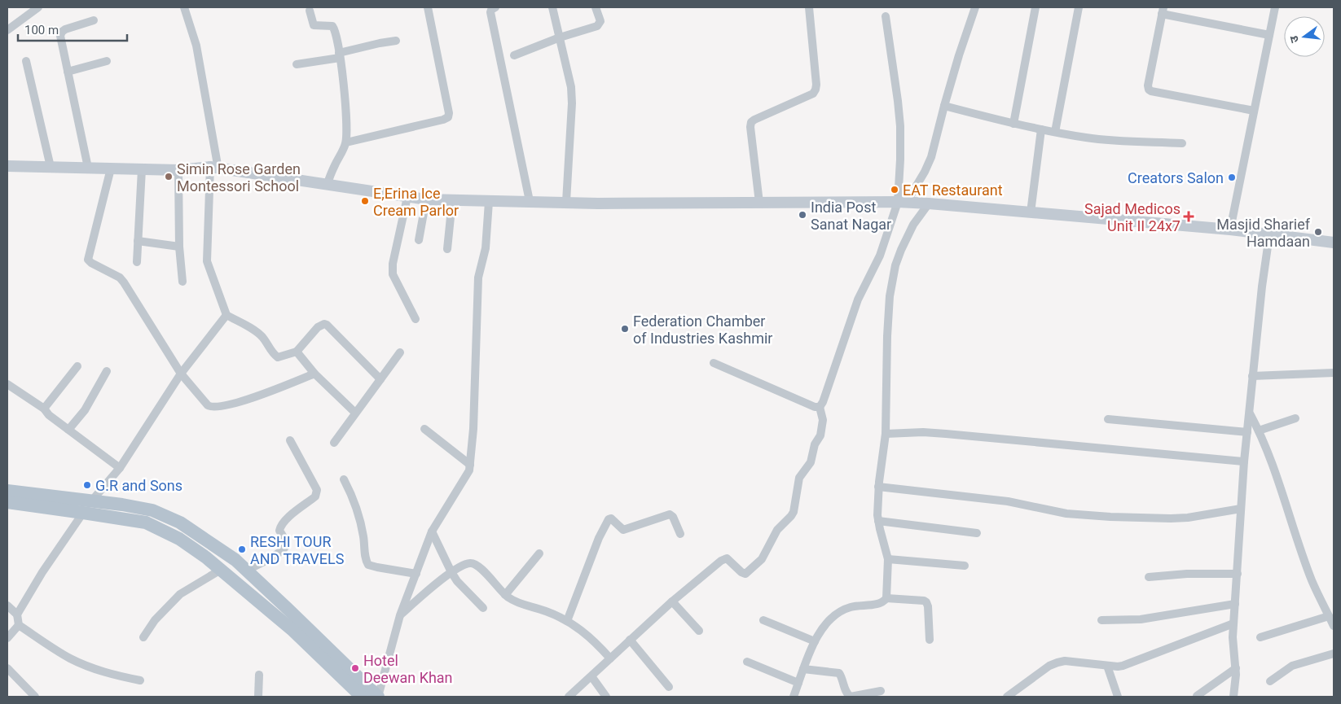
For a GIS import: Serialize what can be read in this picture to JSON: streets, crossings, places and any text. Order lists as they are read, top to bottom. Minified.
{"places":{"other":["Simin Rose Garden Montessori School","Creators Salon","EAT Restaurant","E,Erina Ice Cream Parlor","India Post Sanat Nagar","Masjid Sharief Hamdaan","Federation Chamber of Industries Kashmir","G.R and Sons","RESHI TOUR AND TRAVELS","Hotel Deewan Khan"],"health":["Sajad Medicos Unit II 24x7"]},"scale_bar":"100 m","north":"left"}
